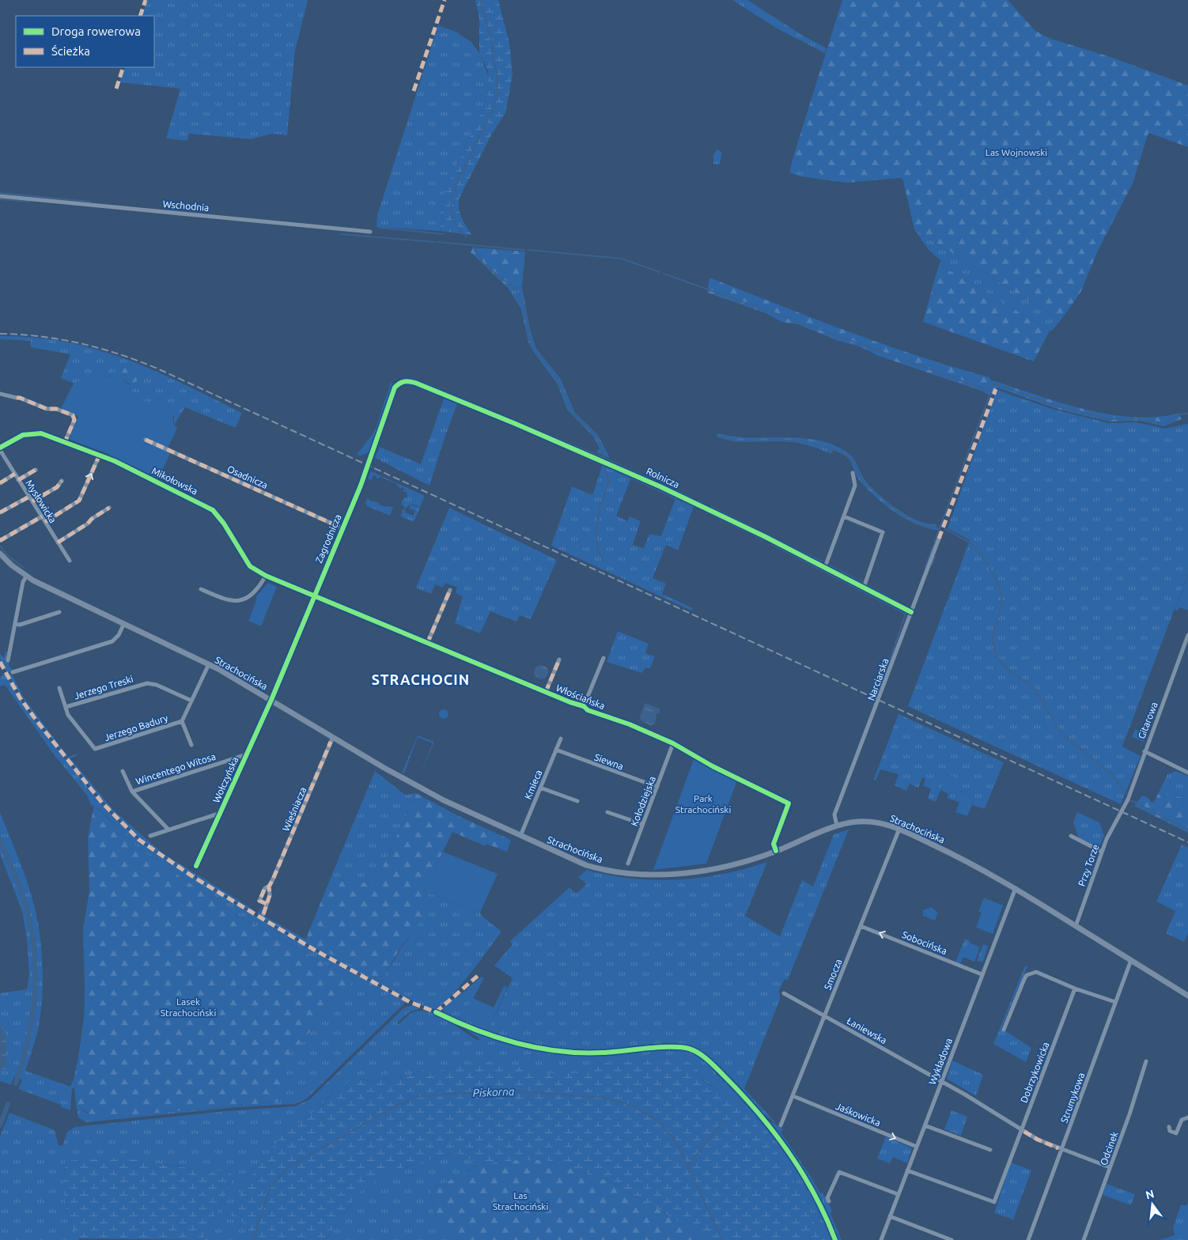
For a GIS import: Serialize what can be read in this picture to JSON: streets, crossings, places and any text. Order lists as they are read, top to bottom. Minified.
{"streets":{"main road":["Strachocińska"],"street":["Wschodnia","Osadnicza","Rolnicza","Mikołowska","Mysłowicka","Zagrodnicza","Narciarska","Jerzego Treski","Włościańska","Gitarowa","Jerzego Badury","Siewna","Wincentego Witosa","Wołczyńska","Kmieca","Kołodziejska","Wieśniacza","Przy Torze","Sobocińska","Smocza","Łaniewska","Wykładowa","Dobrzykowicka","Strumykowa","Jaśkowicka","Odcinek"]},"crossings":[["Osadnicza","Zagrodnicza"],["Rolnicza","Zagrodnicza"],["Rolnicza","Narciarska"],["Mikołowska","Mysłowicka"],["Mikołowska","Zagrodnicza"],["Mikołowska","Włościańska"],["Zagrodnicza","Strachocińska"],["Zagrodnicza","Włościańska"],["Zagrodnicza","Wołczyńska"],["Strachocińska","Narciarska"],["Strachocińska","Włościańska"],["Strachocińska","Jerzego Badury"],["Strachocińska","Wołczyńska"],["Strachocińska","Kmieca"],["Strachocińska","Wieśniacza"],["Strachocińska","Przy Torze"],["Strachocińska","Smocza"],["Strachocińska","Wykładowa"],["Strachocińska","Strumykowa"],["Jerzego Treski","Jerzego Badury"],["Włościańska","Kołodziejska"],["Gitarowa","Przy Torze"],["Siewna","Kmieca"],["Siewna","Kołodziejska"],["Wincentego Witosa","Wołczyńska"],["Sobocińska","Smocza"],["Sobocińska","Wykładowa"],["Smocza","Łaniewska"],["Smocza","Jaśkowicka"],["Łaniewska","Wykładowa"],["Łaniewska","Dobrzykowicka"],["Łaniewska","Strumykowa"],["Łaniewska","Odcinek"],["Wykładowa","Dobrzykowicka"],["Wykładowa","Jaśkowicka"]],"one_way":["Sobocińska","Jaśkowicka"],"districts":["STRACHOCIN"],"water":["Piskorna"],"parks":["Las Wojnowski","Park Strachociński","Lasek Strachociński","Las Strachociński"],"legend":["Droga rowerowa","Ścieżka"],"north":"top"}
